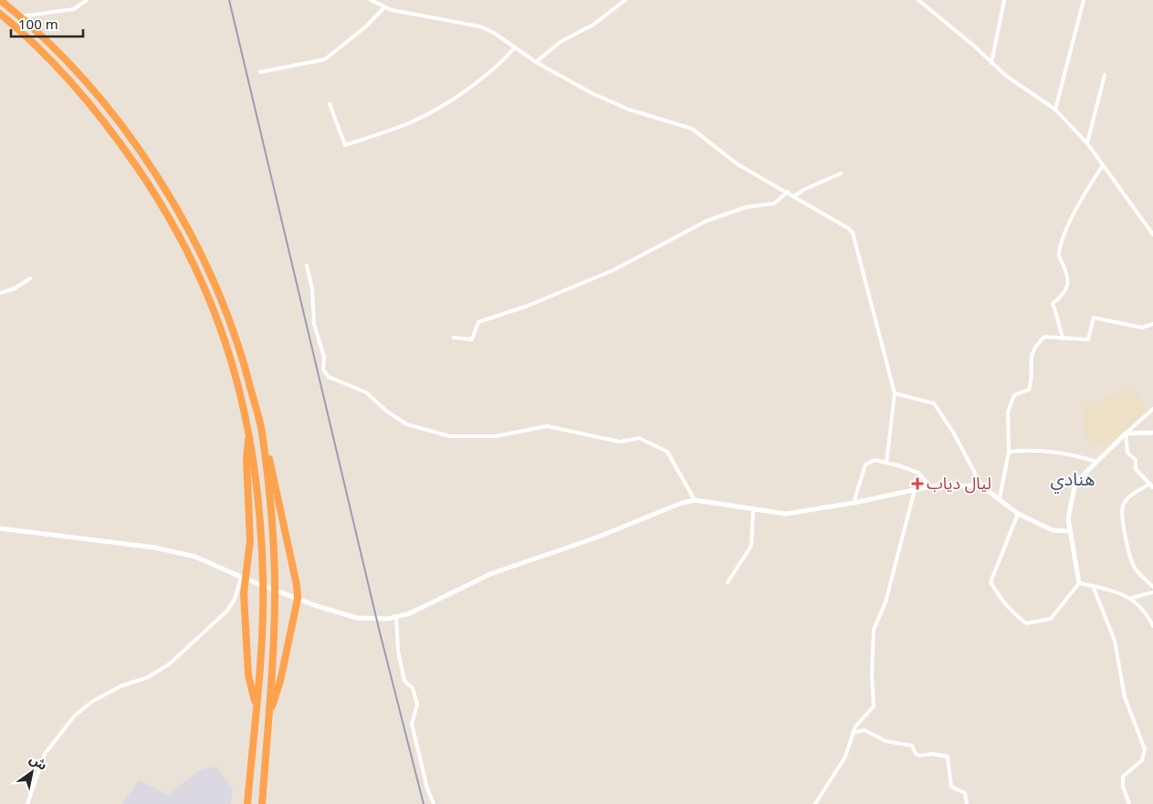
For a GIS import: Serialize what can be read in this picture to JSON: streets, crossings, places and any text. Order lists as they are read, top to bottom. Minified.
{"districts":["هنادي"],"places":{"health":["ليال دياب"]},"scale_bar":"100 m","north":"top right"}
